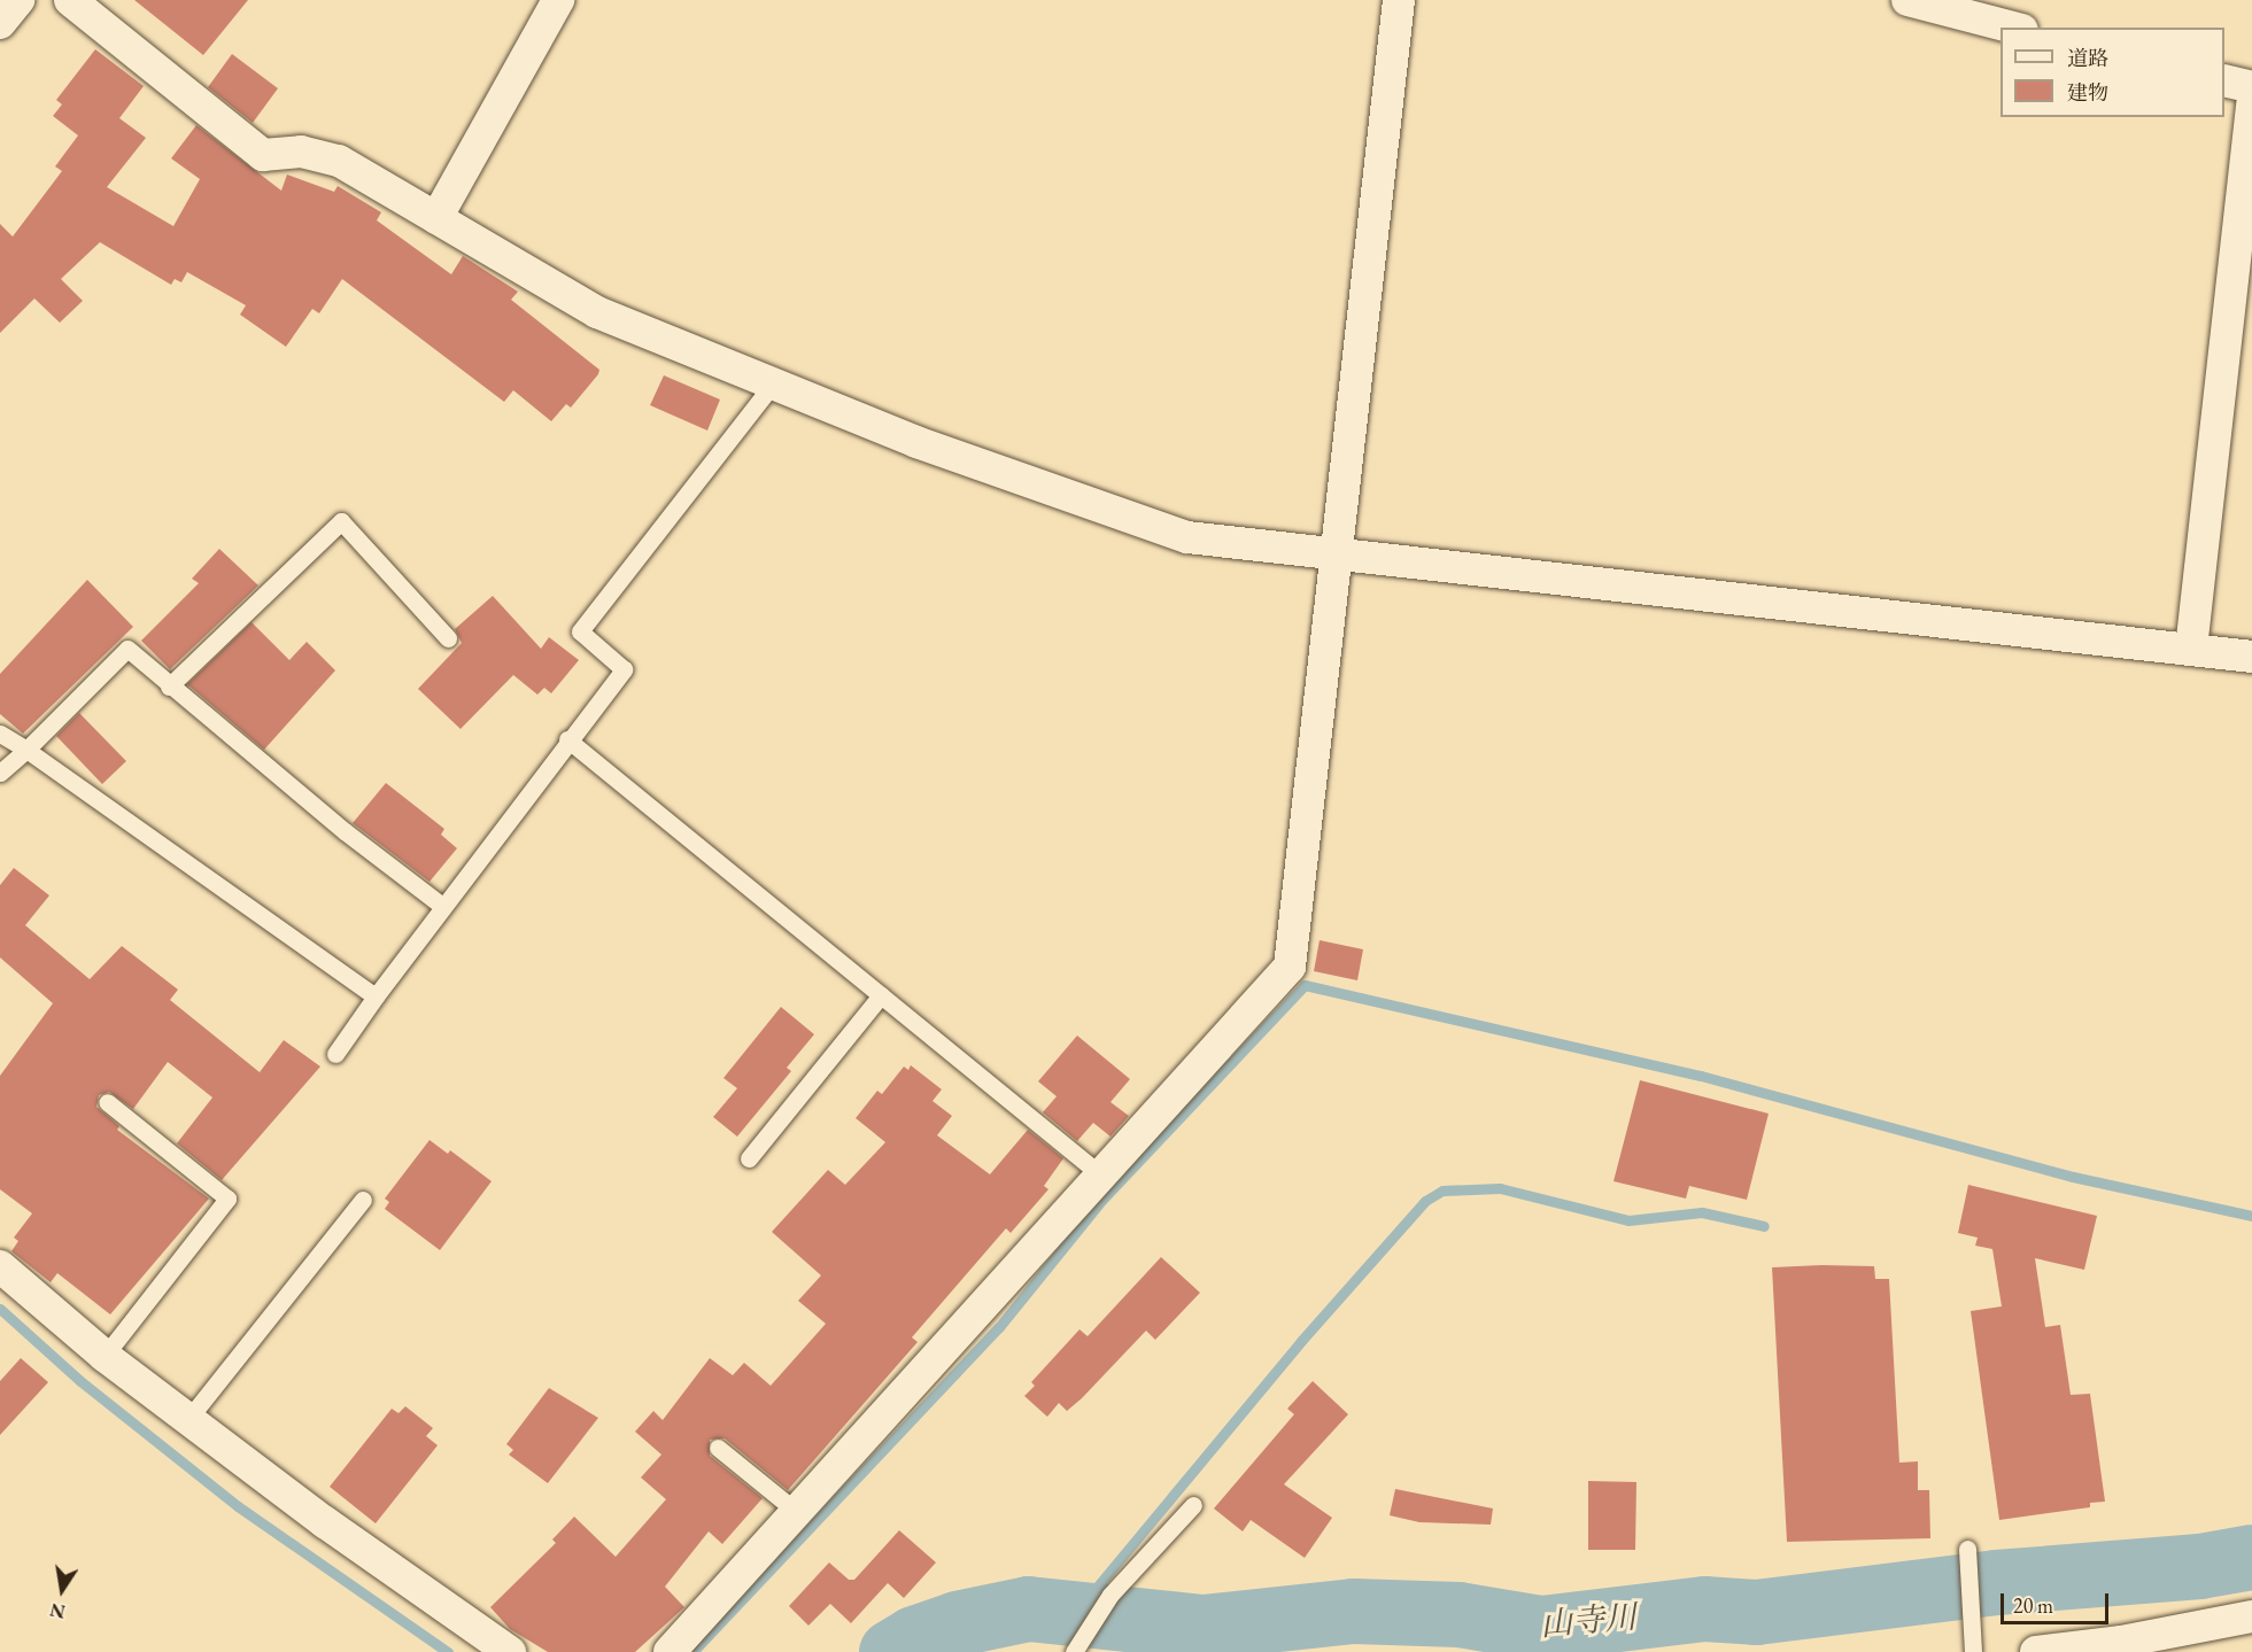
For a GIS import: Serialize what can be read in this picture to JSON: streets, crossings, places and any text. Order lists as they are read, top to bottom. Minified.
{"water":["山寺川"],"legend":["道路","建物"],"scale_bar":"20 m","north":"bottom"}
